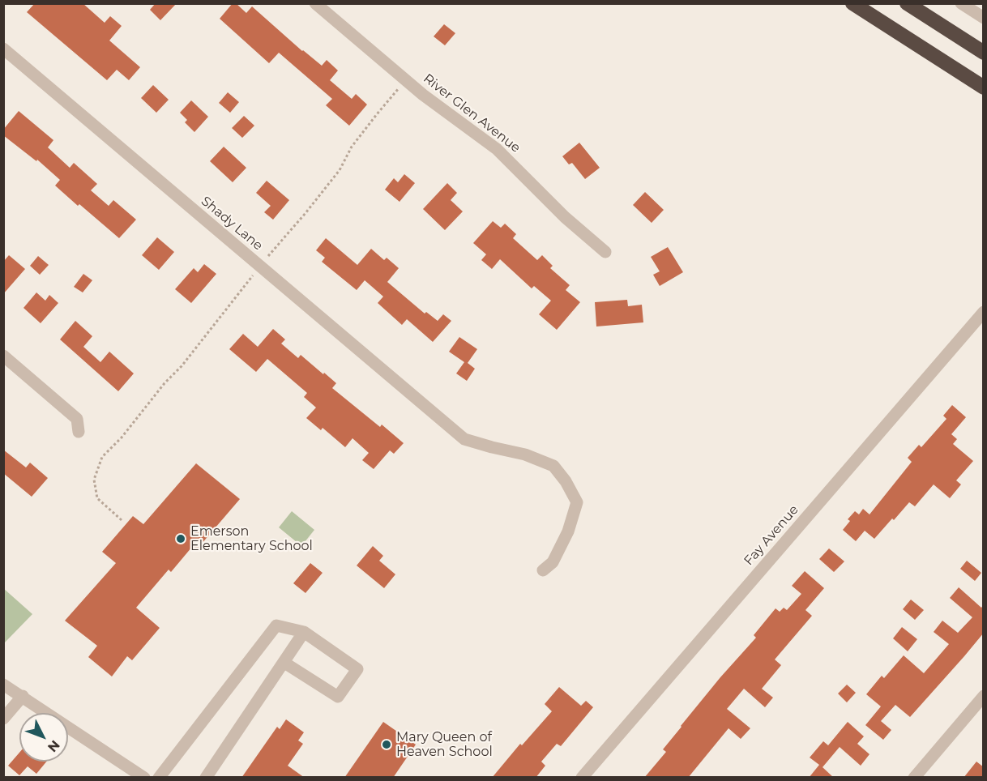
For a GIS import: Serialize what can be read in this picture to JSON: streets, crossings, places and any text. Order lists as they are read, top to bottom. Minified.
{"streets":{"street":["River Glen Avenue","Shady Lane","Fay Avenue"]},"places":["Emerson Elementary School","Mary Queen of Heaven School"],"north":"bottom right"}
